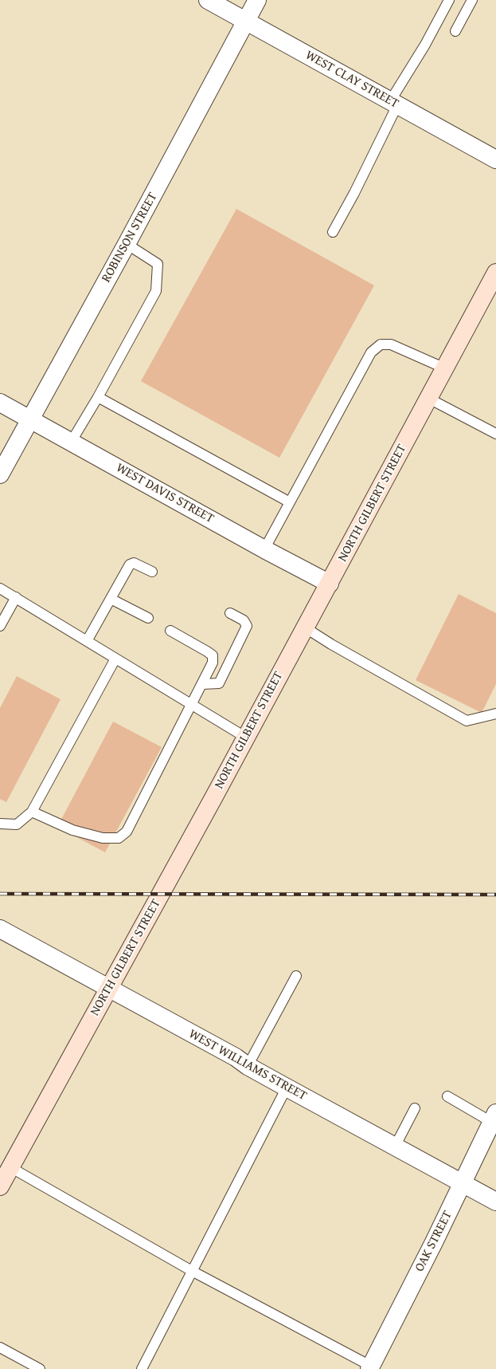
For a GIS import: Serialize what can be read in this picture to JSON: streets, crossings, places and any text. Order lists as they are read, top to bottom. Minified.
{"streets":{"main road":["NORTH GILBERT STREET"],"street":["WEST CLAY STREET","ROBINSON STREET","WEST DAVIS STREET","WEST WILLIAMS STREET","OAK STREET"]},"crossings":[["WEST CLAY STREET","ROBINSON STREET"],["ROBINSON STREET","WEST DAVIS STREET"],["WEST DAVIS STREET","NORTH GILBERT STREET"],["NORTH GILBERT STREET","WEST WILLIAMS STREET"],["WEST WILLIAMS STREET","OAK STREET"]]}
